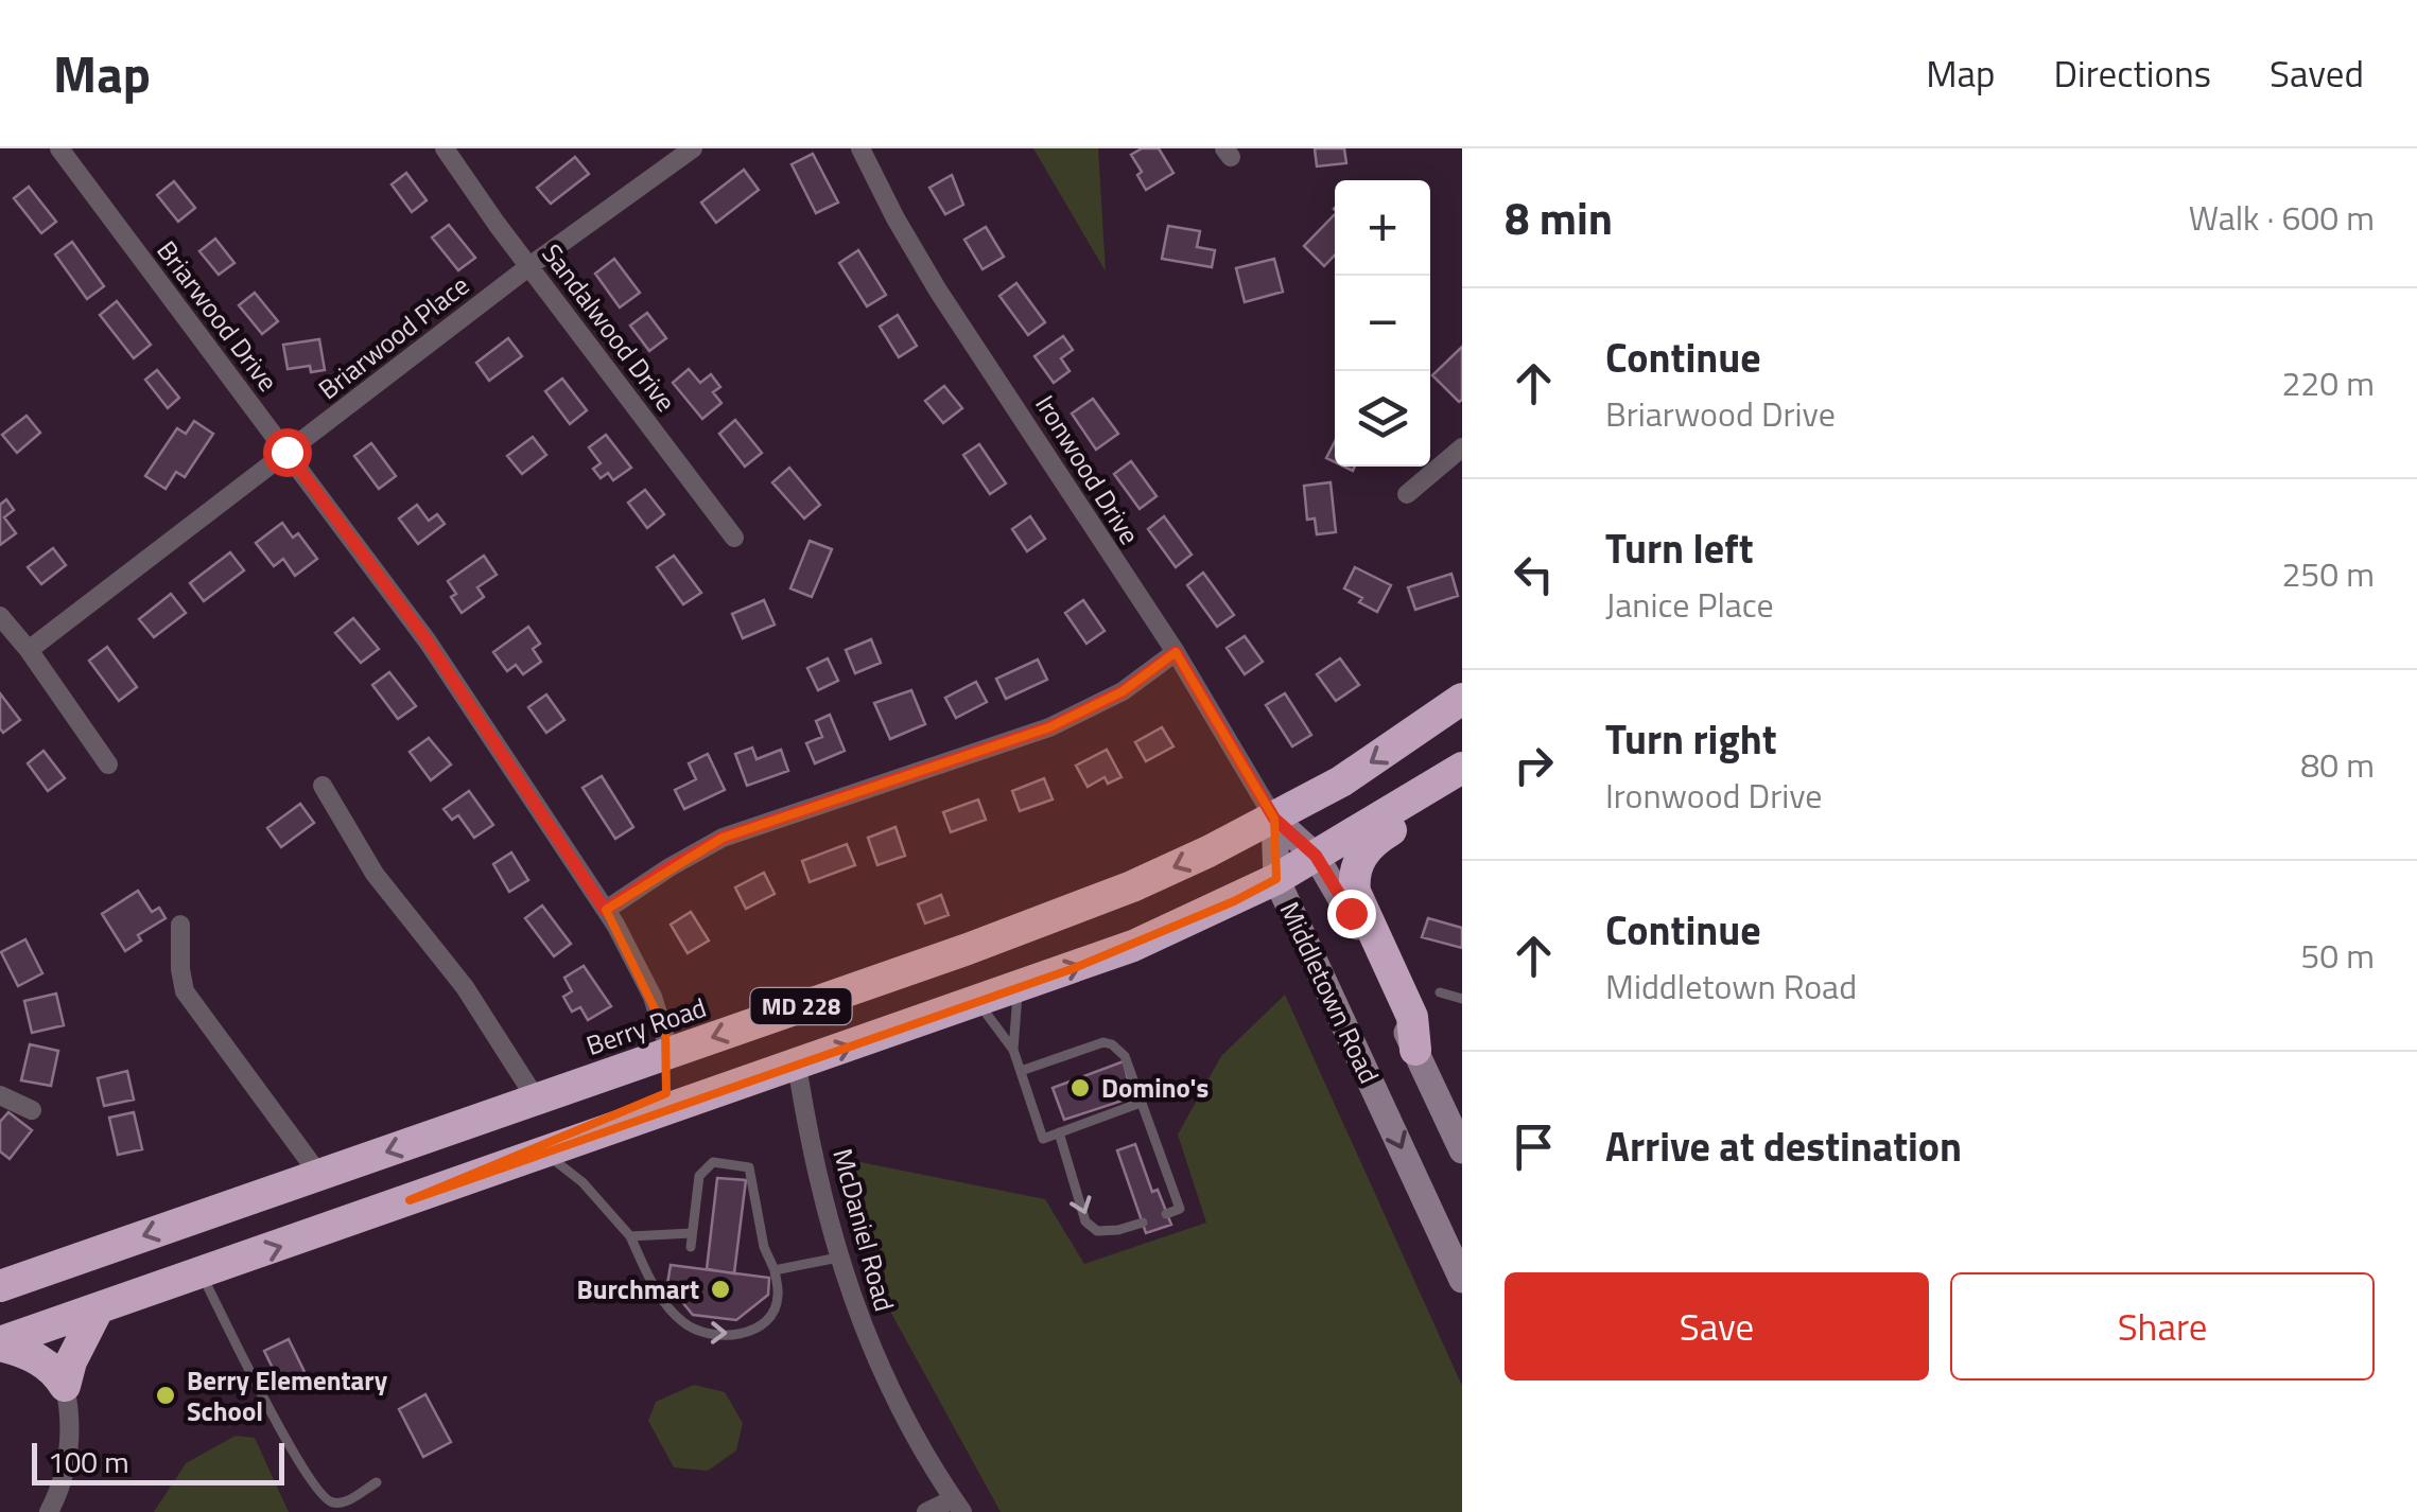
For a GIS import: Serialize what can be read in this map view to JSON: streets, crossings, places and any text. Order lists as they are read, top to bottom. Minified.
{"streets":{"highway":["MD 228","Berry Road"],"main road":["Middletown Road"],"street":["Briarwood Drive","Sandalwood Drive","Briarwood Place","Ironwood Drive","McDaniel Road"]},"crossings":[["Briarwood Drive","Briarwood Place"],["Briarwood Drive","Berry Road"],["Sandalwood Drive","Briarwood Place"],["Ironwood Drive","Middletown Road"],["Ironwood Drive","Berry Road"],["Middletown Road","MD 228"],["Middletown Road","Berry Road"],["MD 228","McDaniel Road"]],"places":["Domino's","Burchmart","Berry Elementary School"],"scale_bar":"100 m","page":{"header":"Map","nav":["Map","Directions","Saved"],"heading":["8 min","Walk · 600 m"],"map_buttons":["+","−"],"list":[["Continue","Briarwood Drive","220 m"],["Turn left","Janice Place","250 m"],["Turn right","Ironwood Drive","80 m"],["Continue","Middletown Road","50 m"],"Arrive at destination"],"buttons":["Save","Share"],"scale":"100 m"}}
